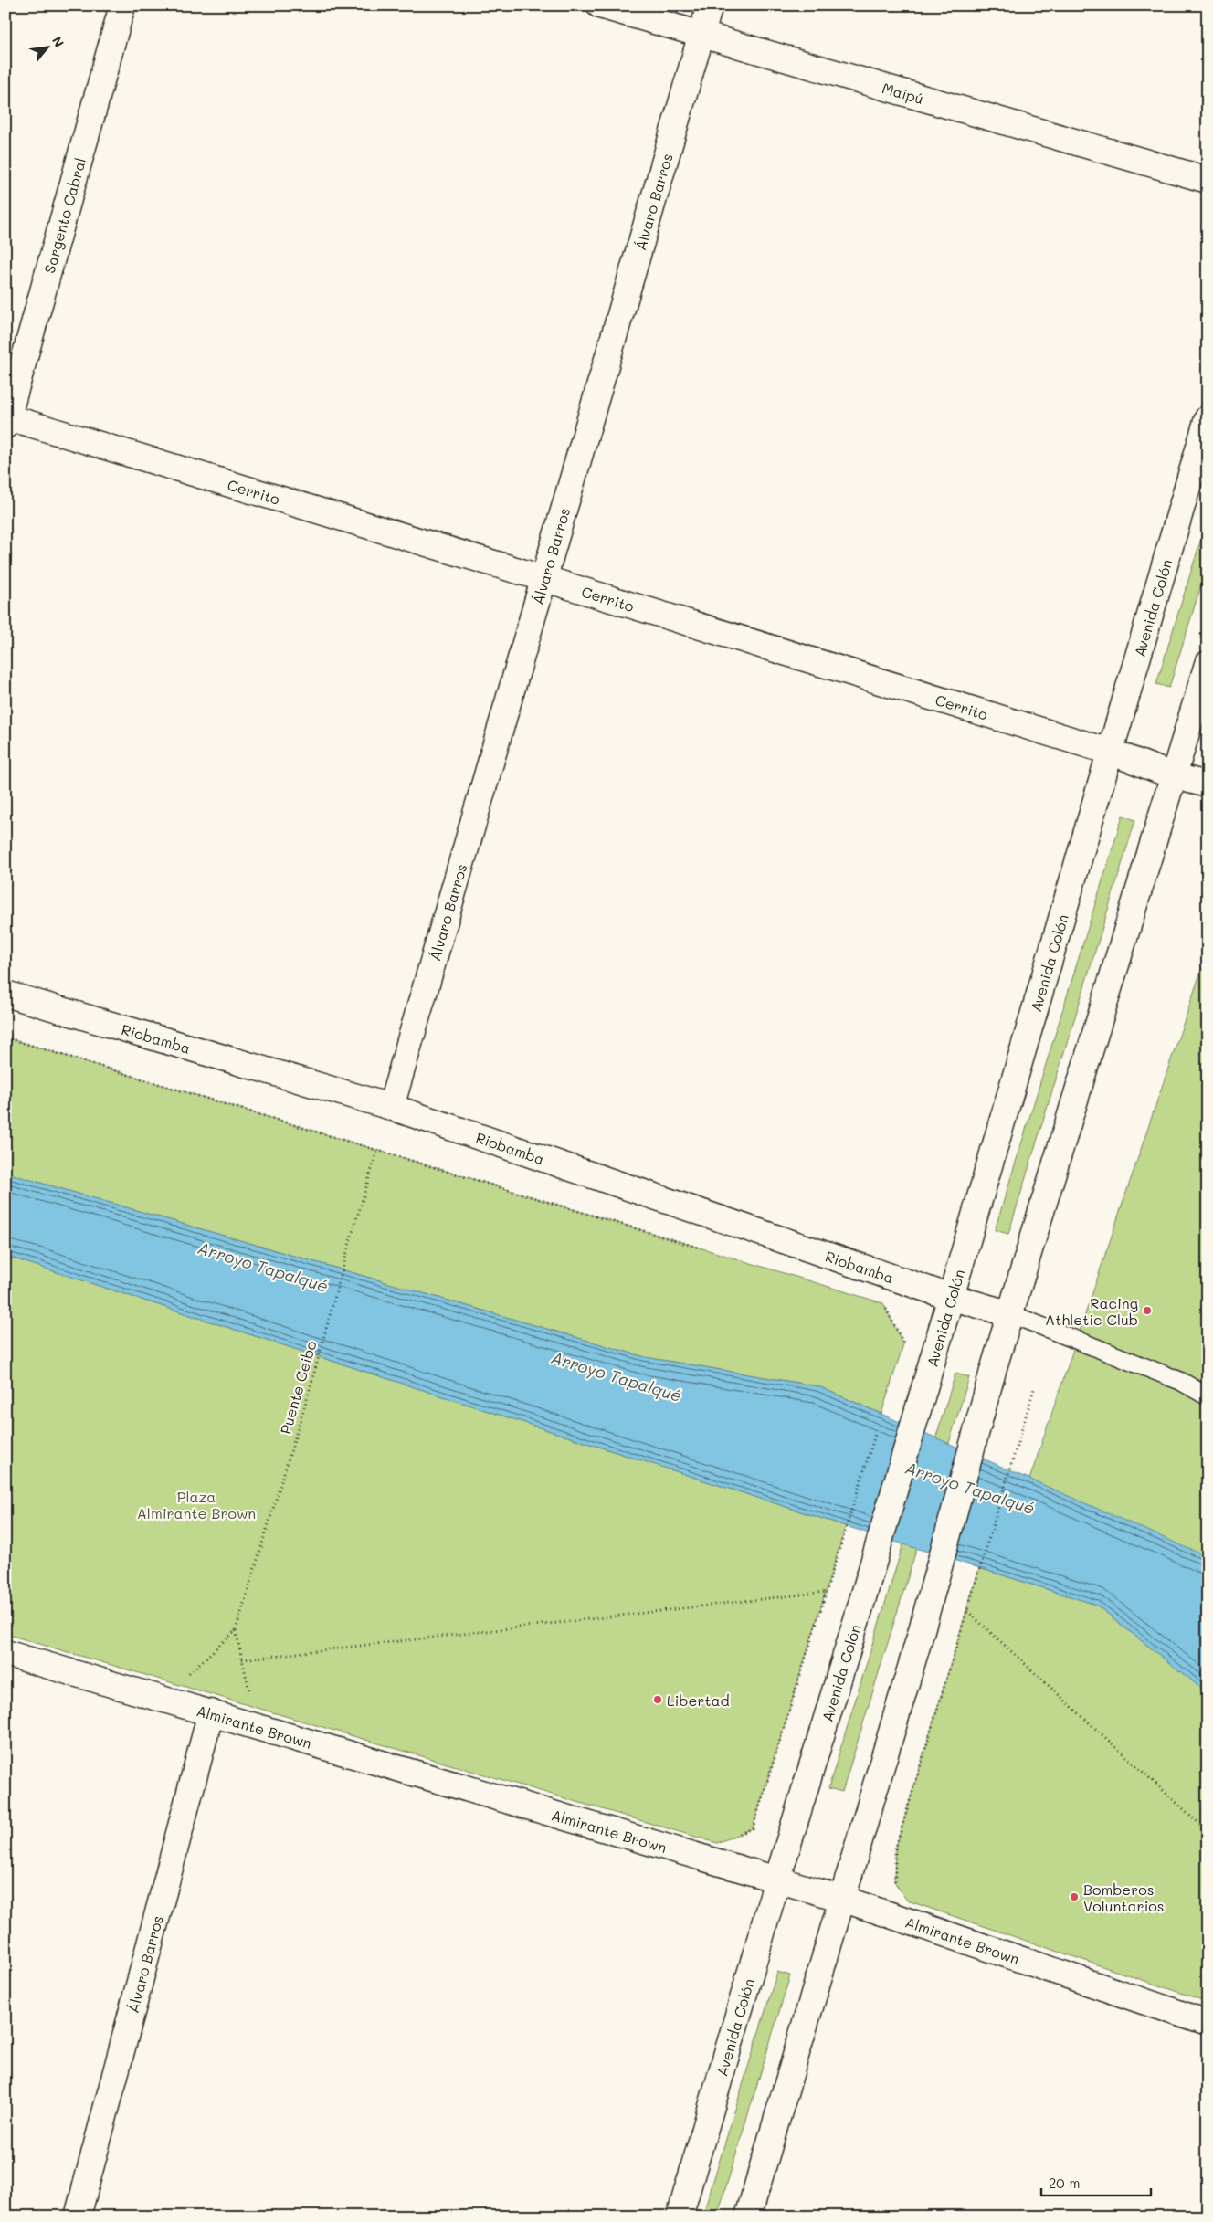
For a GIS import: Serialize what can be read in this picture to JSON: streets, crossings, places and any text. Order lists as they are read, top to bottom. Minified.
{"streets":{"street":["Maipú","Álvaro Barros","Sargento Cabral","Cerrito","Avenida Colón","Riobamba","Almirante Brown"],"path":["Puente Ceibo"]},"crossings":[["Maipú","Álvaro Barros"],["Álvaro Barros","Cerrito"],["Álvaro Barros","Riobamba"],["Álvaro Barros","Almirante Brown"],["Sargento Cabral","Cerrito"],["Cerrito","Avenida Colón"],["Avenida Colón","Riobamba"],["Avenida Colón","Almirante Brown"]],"water":["Arroyo Tapalqué"],"parks":["Plaza Almirante Brown"],"places":["Racing Athletic Club","Libertad","Bomberos Voluntarios"],"scale_bar":"20 m","north":"top right"}
